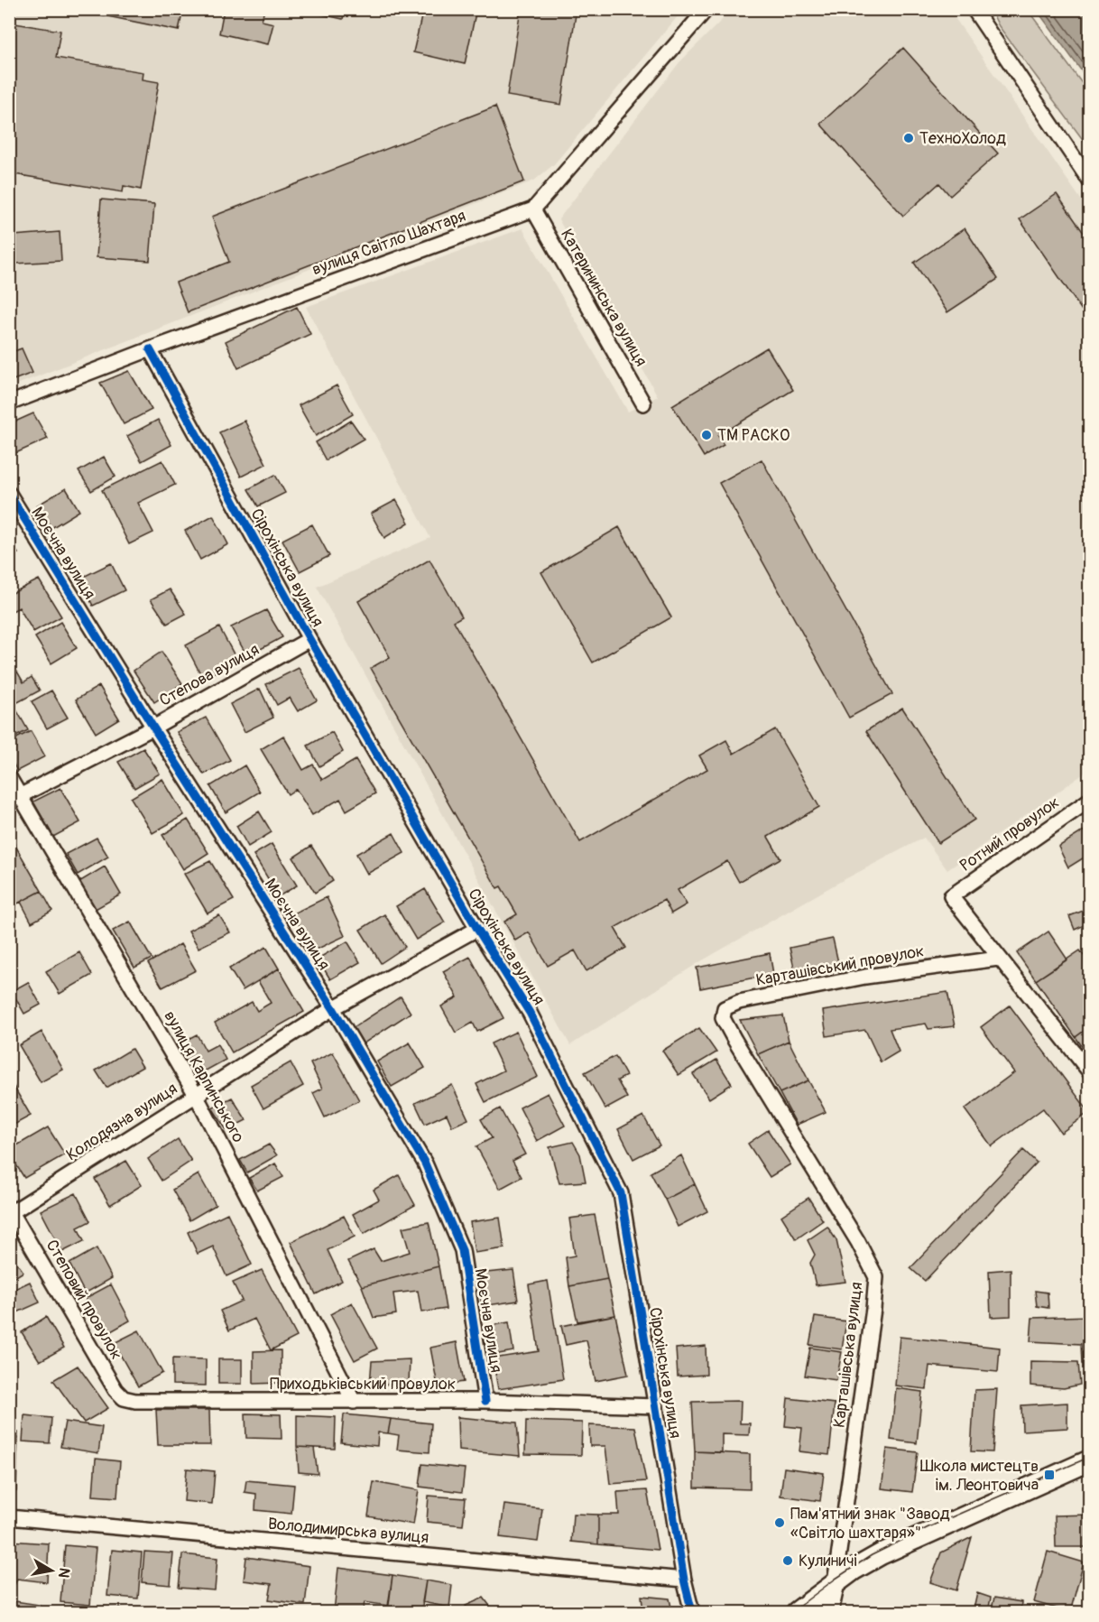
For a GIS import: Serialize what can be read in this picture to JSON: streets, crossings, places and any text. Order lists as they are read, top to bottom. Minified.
{"streets":{"street":["вулиця Світло Шахтаря","Катерининська вулиця","Моєчна вулиця","Сірохінська вулиця","Степова вулиця","Ротний провулок","Карташівський провулок","вулиця Карпинського","Колодязна вулиця","Степовий провулок","Карташівська вулиця","Приходьківський провулок","Володимирська вулиця"]},"crossings":[["вулиця Світло Шахтаря","Катерининська вулиця"],["вулиця Світло Шахтаря","Сірохінська вулиця"],["Моєчна вулиця","Степова вулиця"],["Моєчна вулиця","Колодязна вулиця"],["Моєчна вулиця","Приходьківський провулок"],["Сірохінська вулиця","Степова вулиця"],["Сірохінська вулиця","Колодязна вулиця"],["Сірохінська вулиця","Приходьківський провулок"],["Сірохінська вулиця","Володимирська вулиця"],["Степова вулиця","вулиця Карпинського"],["Ротний провулок","Карташівський провулок"],["Карташівський провулок","Карташівська вулиця"],["вулиця Карпинського","Колодязна вулиця"],["вулиця Карпинського","Приходьківський провулок"],["Колодязна вулиця","Степовий провулок"],["Степовий провулок","Приходьківський провулок"]],"places":{"other":["ТехноХолод","ТМ РАСКО","Пам'ятний знак \"Завод «Світло шахтаря»\"","Кулиничі"],"transit":["Школа мистецтв ім. Леонтовича"]},"north":"right"}
